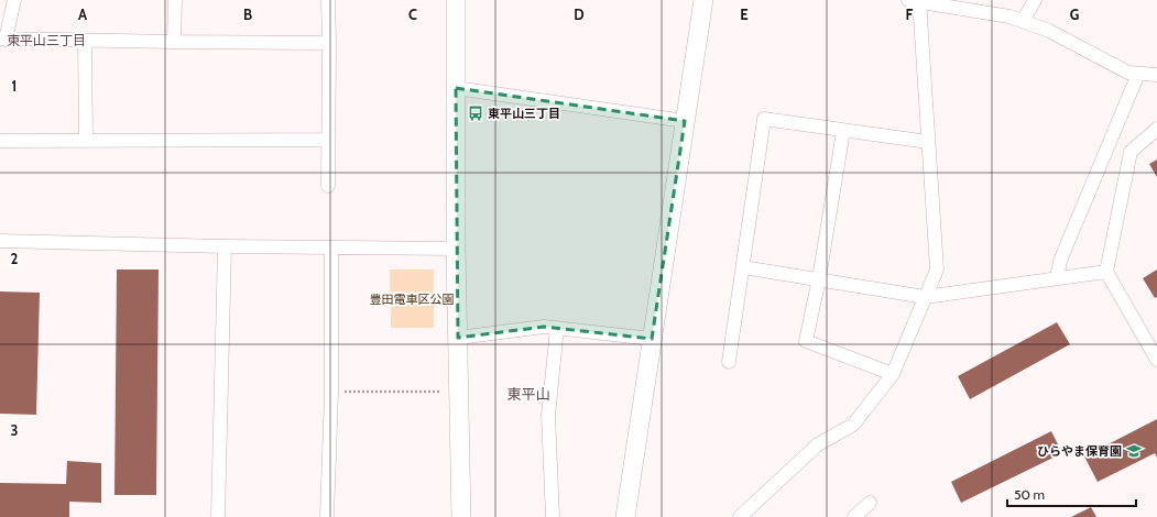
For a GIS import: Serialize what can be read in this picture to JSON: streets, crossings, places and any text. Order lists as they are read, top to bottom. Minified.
{"districts":["東平山三丁目","東平山"],"parks":["豊田電車区公園"],"places":{"bus stop":["東平山三丁目"],"school or university":["ひらやま保育園"]},"scale_bar":"50 m","grid":{"columns":["A","B","C","D","E","F","G"],"rows":["1","2","3"]}}
